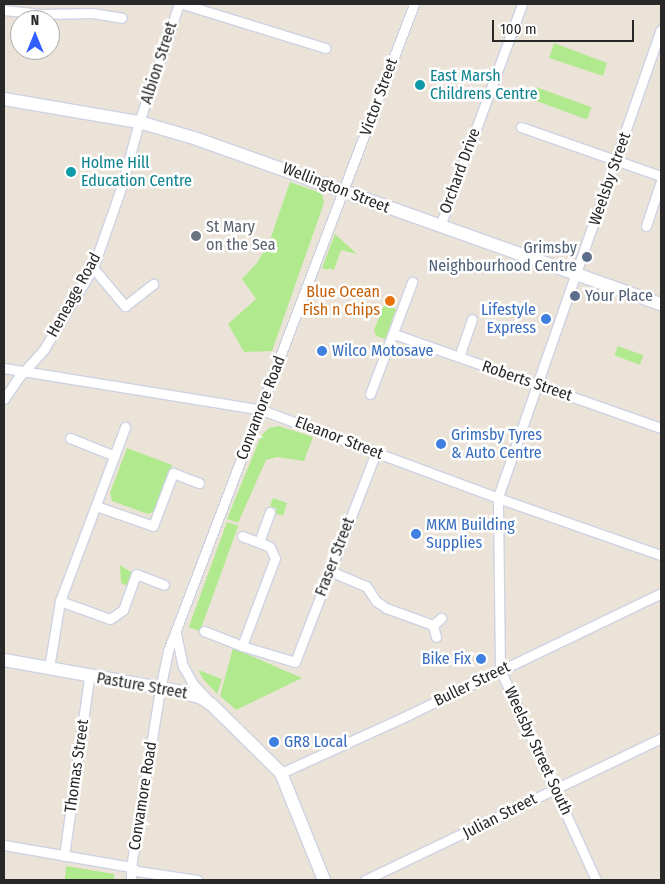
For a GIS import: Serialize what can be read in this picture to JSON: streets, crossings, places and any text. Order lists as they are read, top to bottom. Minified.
{"streets":{"street":["Albion Street","Victor Street","Orchard Drive","Weelsby Street","Wellington Street","Heneage Road","Roberts Street","Convamore Road","Eleanor Street","Fraser Street","Buller Street","Pasture Street","Weelsby Street South","Thomas Street","Julian Street"]},"crossings":[["Albion Street","Wellington Street"],["Albion Street","Heneage Road"],["Victor Street","Wellington Street"],["Victor Street","Convamore Road"],["Orchard Drive","Wellington Street"],["Weelsby Street","Wellington Street"],["Weelsby Street","Roberts Street"],["Weelsby Street","Eleanor Street"],["Weelsby Street","Weelsby Street South"],["Wellington Street","Heneage Road"],["Wellington Street","Convamore Road"],["Heneage Road","Eleanor Street"],["Convamore Road","Eleanor Street"],["Convamore Road","Pasture Street"],["Eleanor Street","Fraser Street"],["Eleanor Street","Weelsby Street South"],["Buller Street","Pasture Street"],["Buller Street","Weelsby Street South"],["Pasture Street","Thomas Street"],["Weelsby Street South","Julian Street"]],"places":["East Marsh Childrens Centre","Holme Hill Education Centre","St Mary on the Sea","Grimsby Neighbourhood Centre","Your Place","Blue Ocean Fish n Chips","Lifestyle Express","Wilco Motosave","Grimsby Tyres & Auto Centre","MKM Building Supplies","Bike Fix","GR8 Local"],"scale_bar":"100 m","north":"top"}
